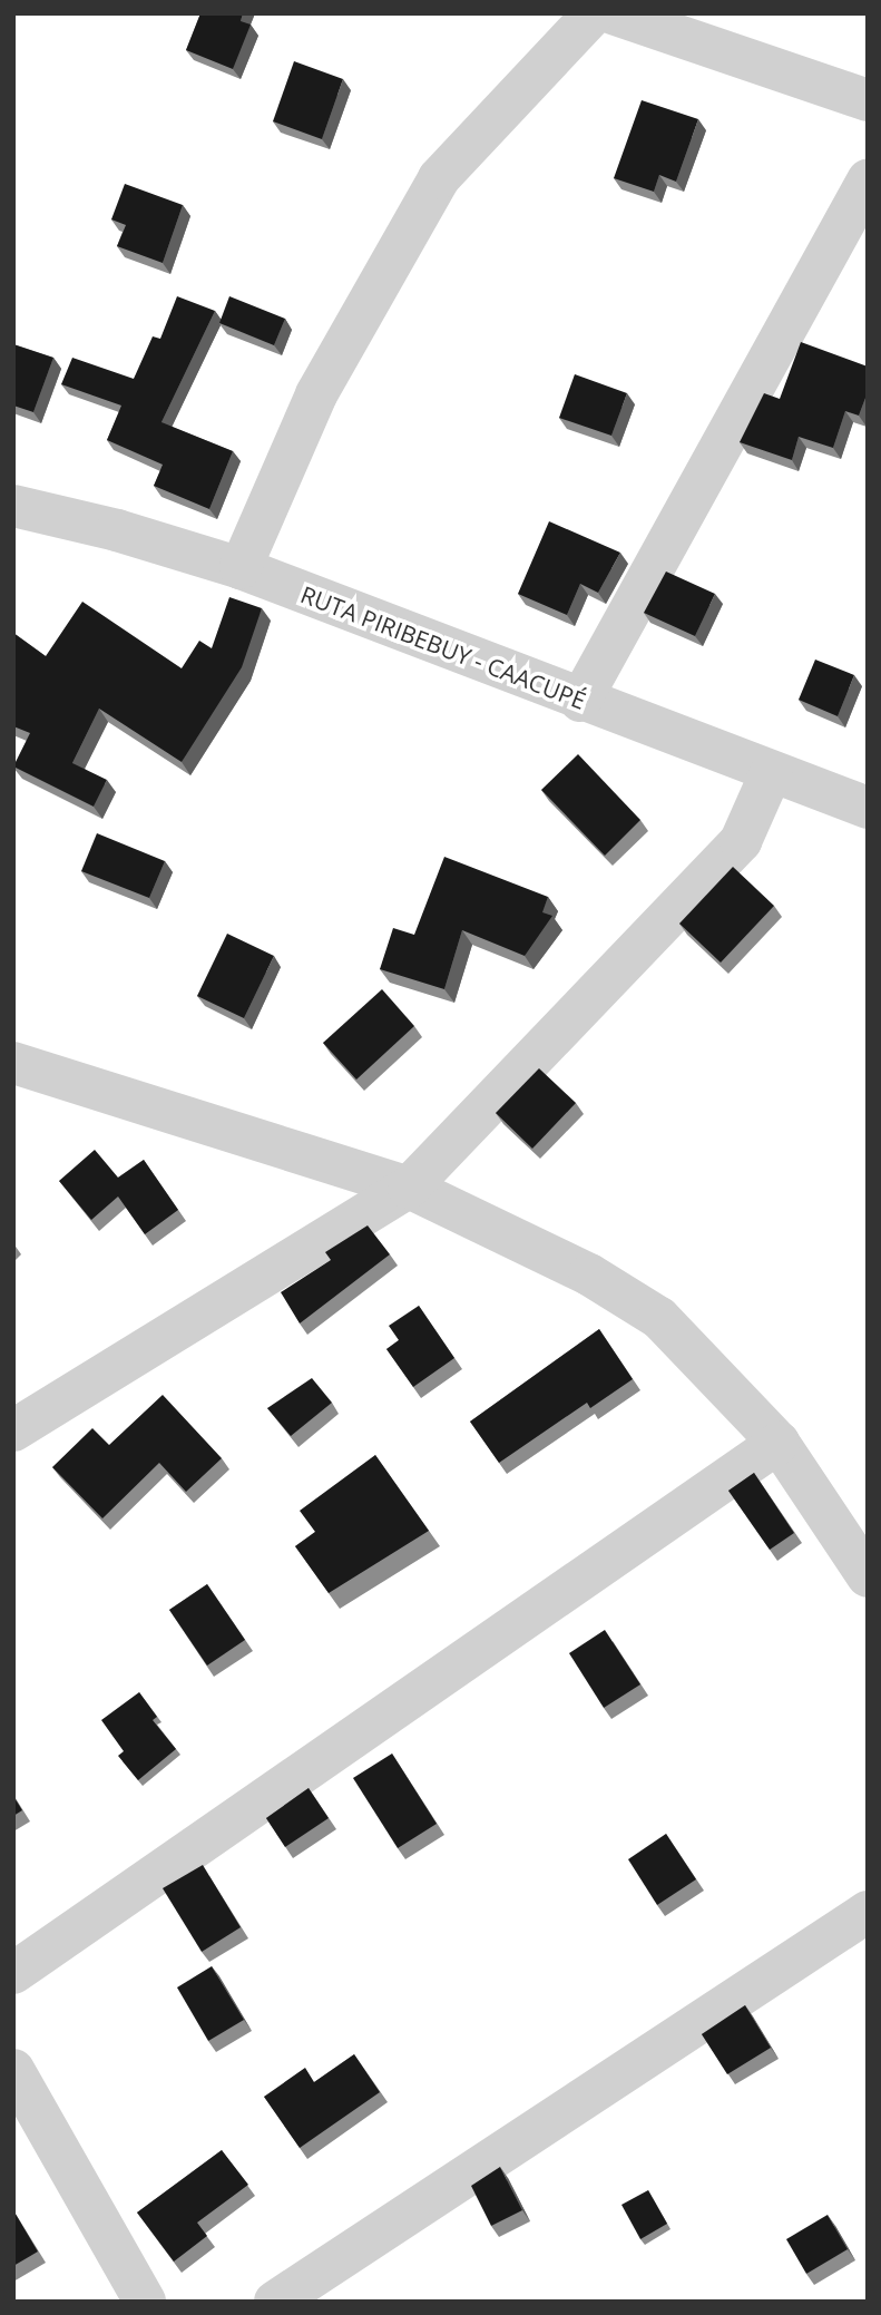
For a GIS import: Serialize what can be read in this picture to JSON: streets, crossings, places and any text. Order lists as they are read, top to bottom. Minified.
{"streets":{"street":["RUTA PIRIBEBUY - CAACUPÉ"]}}
